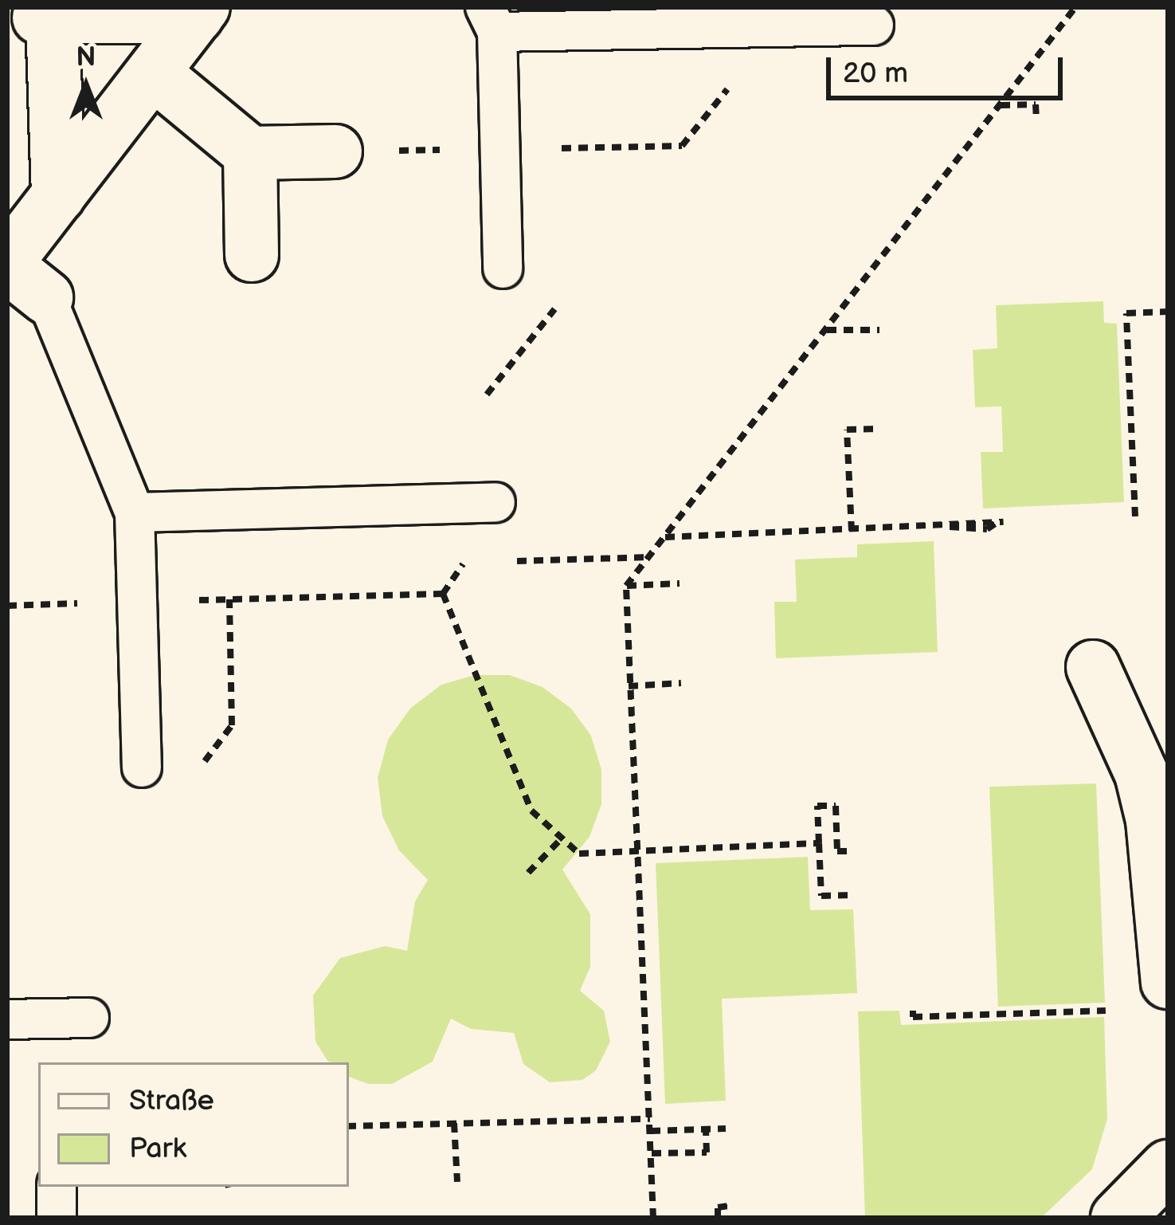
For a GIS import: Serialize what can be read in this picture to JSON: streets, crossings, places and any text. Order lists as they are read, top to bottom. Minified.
{"legend":["Straße","Park"],"scale_bar":"20 m","north":"top"}
